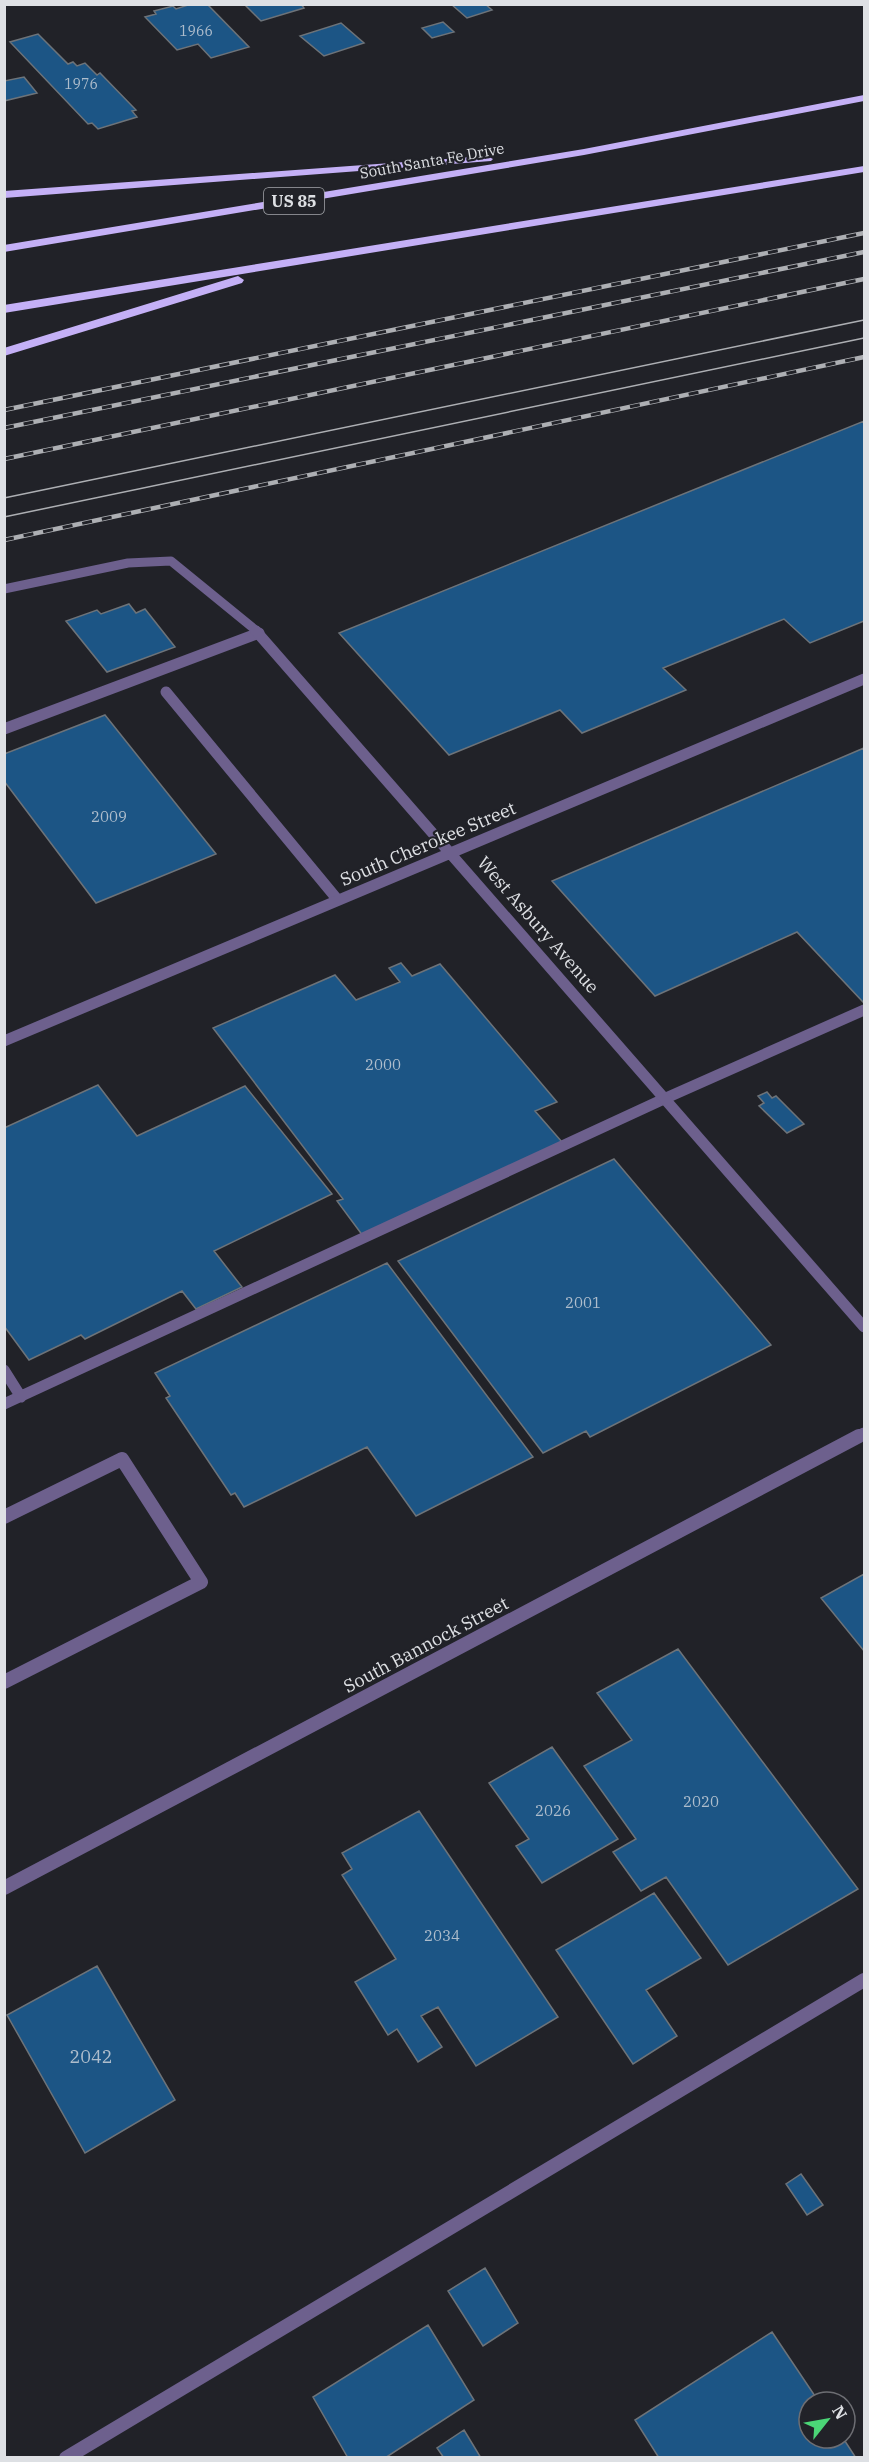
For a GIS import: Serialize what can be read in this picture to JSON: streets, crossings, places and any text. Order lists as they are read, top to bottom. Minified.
{"streets":{"highway":["South Santa Fe Drive","US 85"],"street":["South Cherokee Street","West Asbury Avenue","South Bannock Street"]},"crossings":[["South Cherokee Street","West Asbury Avenue"]],"house_numbers":["1966","1976","2009","2000","2001","2020","2026","2034","2042"],"north":"top right"}
